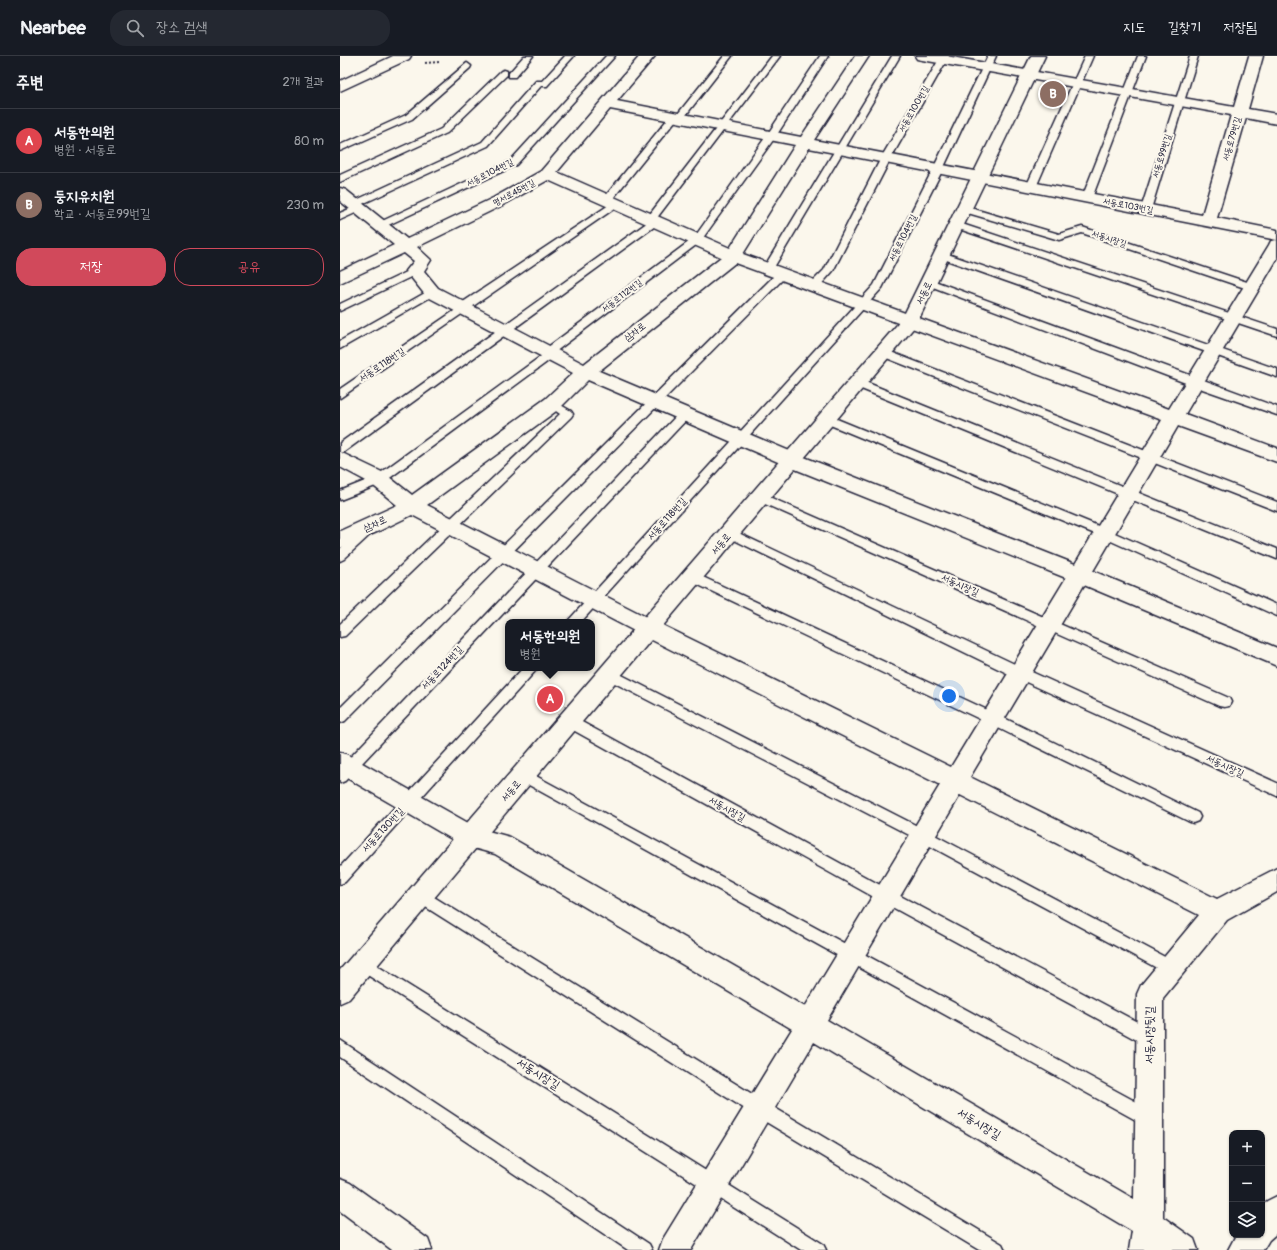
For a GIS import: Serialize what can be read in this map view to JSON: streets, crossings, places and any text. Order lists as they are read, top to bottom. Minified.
{"streets":{"street":["서동로79번길","명서로45번길","서동로103번길","서동시장길","서동로","삼차로","서동로130번길","서동시장뒷길"],"lane":["서동로100번길","서동로99번길","서동로104번길","서동로112번길","서동로118번길","서동로124번길"]},"crossings":[["서동로79번길","서동로103번길"],["서동로99번길","서동로103번길"],["서동로103번길","서동로"],["서동시장길","서동로"],["서동시장길","서동로130번길"],["서동시장길","서동시장뒷길"],["서동로","서동로130번길"],["서동로124번길","서동로130번길"]],"page":{"header":"Nearbee","search":"장소 검색","nav":["지도","길찾기","저장됨"],"heading":["주변","2개 결과"],"pins":["B","A"],"list":[{"mark":"A","name":"서동한의원","note":"병원 · 서동로","value":"80 m"},{"mark":"B","name":"둥지유치원","note":"학교 · 서동로99번길","value":"230 m"}],"buttons":["저장","공유"],"popup":["서동한의원","병원"],"map_buttons":["+","−"]}}
